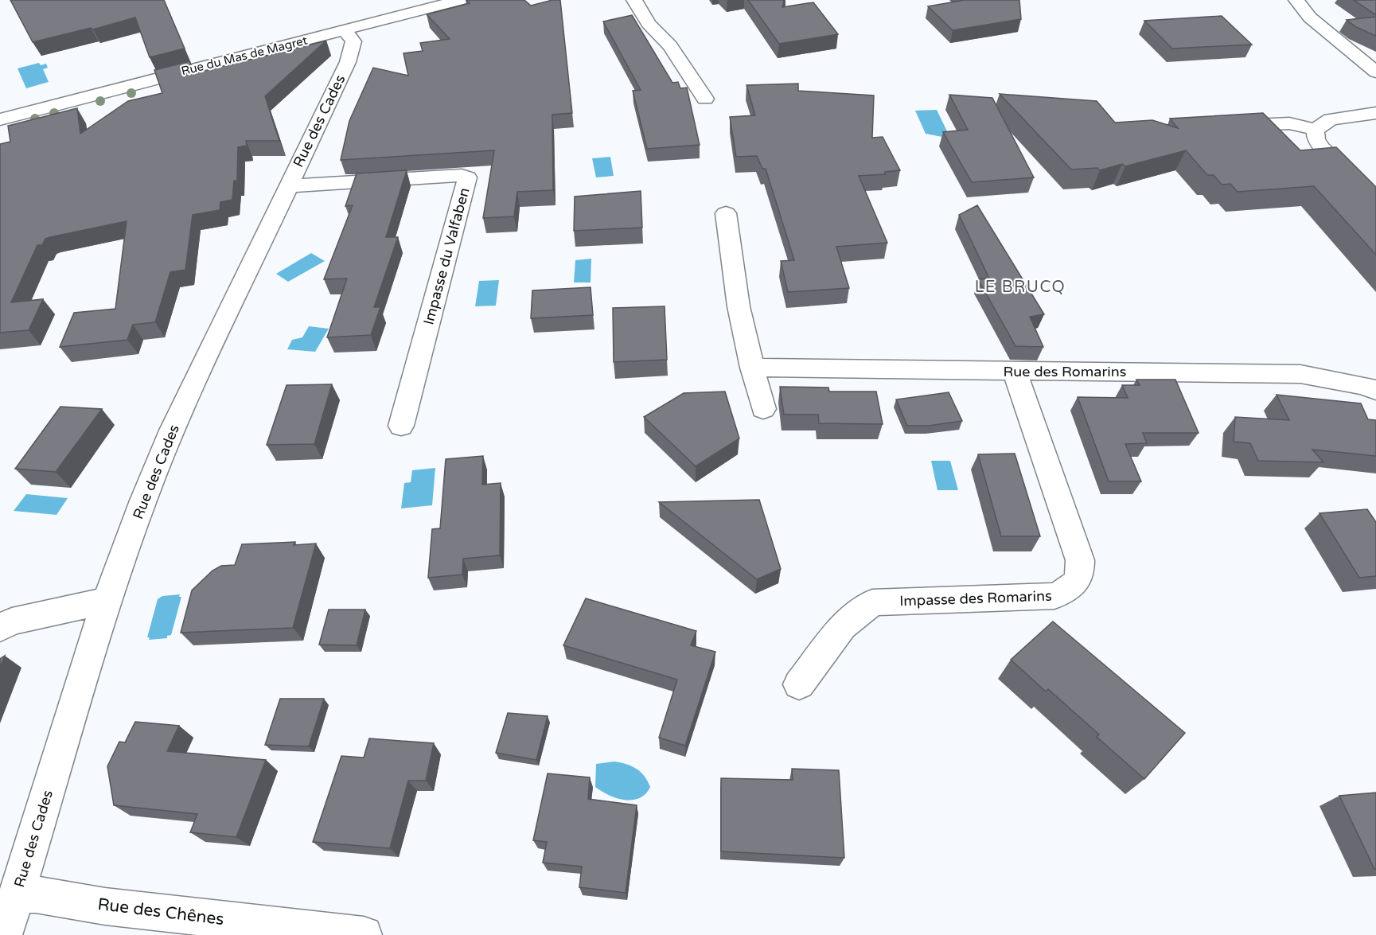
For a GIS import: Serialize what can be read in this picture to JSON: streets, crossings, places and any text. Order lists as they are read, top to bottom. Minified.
{"streets":{"street":["Rue du Mas de Magret","Rue des Cades","Impasse du Valfaben","Rue des Romarins","Impasse des Romarins","Rue des Chênes"]},"crossings":[["Rue du Mas de Magret","Rue des Cades"],["Rue des Cades","Impasse du Valfaben"],["Rue des Cades","Rue des Chênes"],["Rue des Romarins","Impasse des Romarins"]],"districts":["LE BRUCQ"]}
